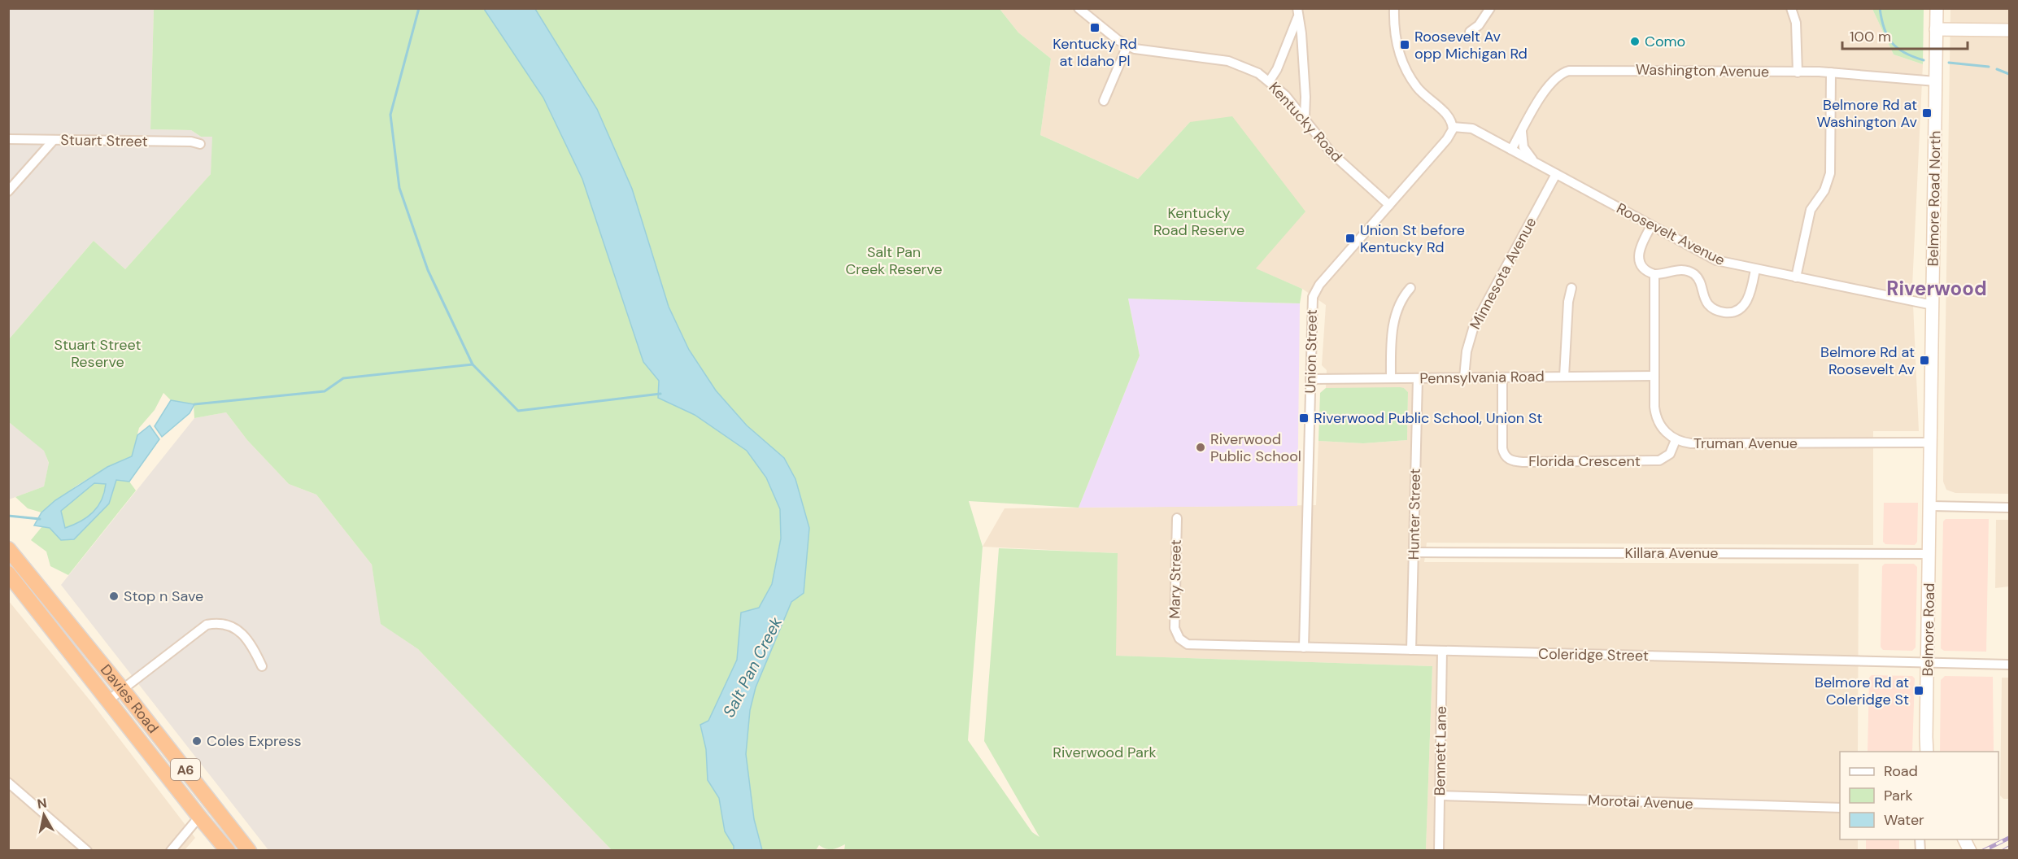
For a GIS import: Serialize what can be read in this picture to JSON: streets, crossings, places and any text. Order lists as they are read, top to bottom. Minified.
{"streets":{"highway":["Davies Road","A6"],"main road":["Belmore Road North","Belmore Road"],"street":["Washington Avenue","Kentucky Road","Stuart Street","Roosevelt Avenue","Minnesota Avenue","Union Street","Pennsylvania Road","Truman Avenue","Florida Crescent","Hunter Street","Killara Avenue","Mary Street","Coleridge Street","Bennett Lane","Morotai Avenue"]},"crossings":[["Washington Avenue","Belmore Road North"],["Washington Avenue","Roosevelt Avenue"],["Kentucky Road","Union Street"],["Belmore Road North","Roosevelt Avenue"],["Belmore Road North","Truman Avenue"],["Belmore Road North","Belmore Road"],["Roosevelt Avenue","Minnesota Avenue"],["Roosevelt Avenue","Union Street"],["Minnesota Avenue","Pennsylvania Road"],["Union Street","Pennsylvania Road"],["Union Street","Coleridge Street"],["Pennsylvania Road","Truman Avenue"],["Pennsylvania Road","Florida Crescent"],["Pennsylvania Road","Hunter Street"],["Truman Avenue","Florida Crescent"],["Hunter Street","Killara Avenue"],["Hunter Street","Coleridge Street"],["Killara Avenue","Belmore Road"],["Mary Street","Coleridge Street"],["Belmore Road","Coleridge Street"],["Coleridge Street","Bennett Lane"],["Bennett Lane","Morotai Avenue"]],"districts":["Riverwood"],"water":["Salt Pan Creek"],"parks":["Kentucky Road Reserve","Salt Pan Creek Reserve","Stuart Street Reserve","Riverwood Park"],"places":{"transit":["Kentucky Rd at Idaho Pl","Roosevelt Av opp Michigan Rd","Belmore Rd at Washington Av","Union St before Kentucky Rd","Belmore Rd at Roosevelt Av","Riverwood Public School, Union St","Belmore Rd at Coleridge St"],"other":["Como","Riverwood Public School","Stop n Save","Coles Express"]},"legend":["Road","Park","Water"],"scale_bar":"100 m","north":"top"}
